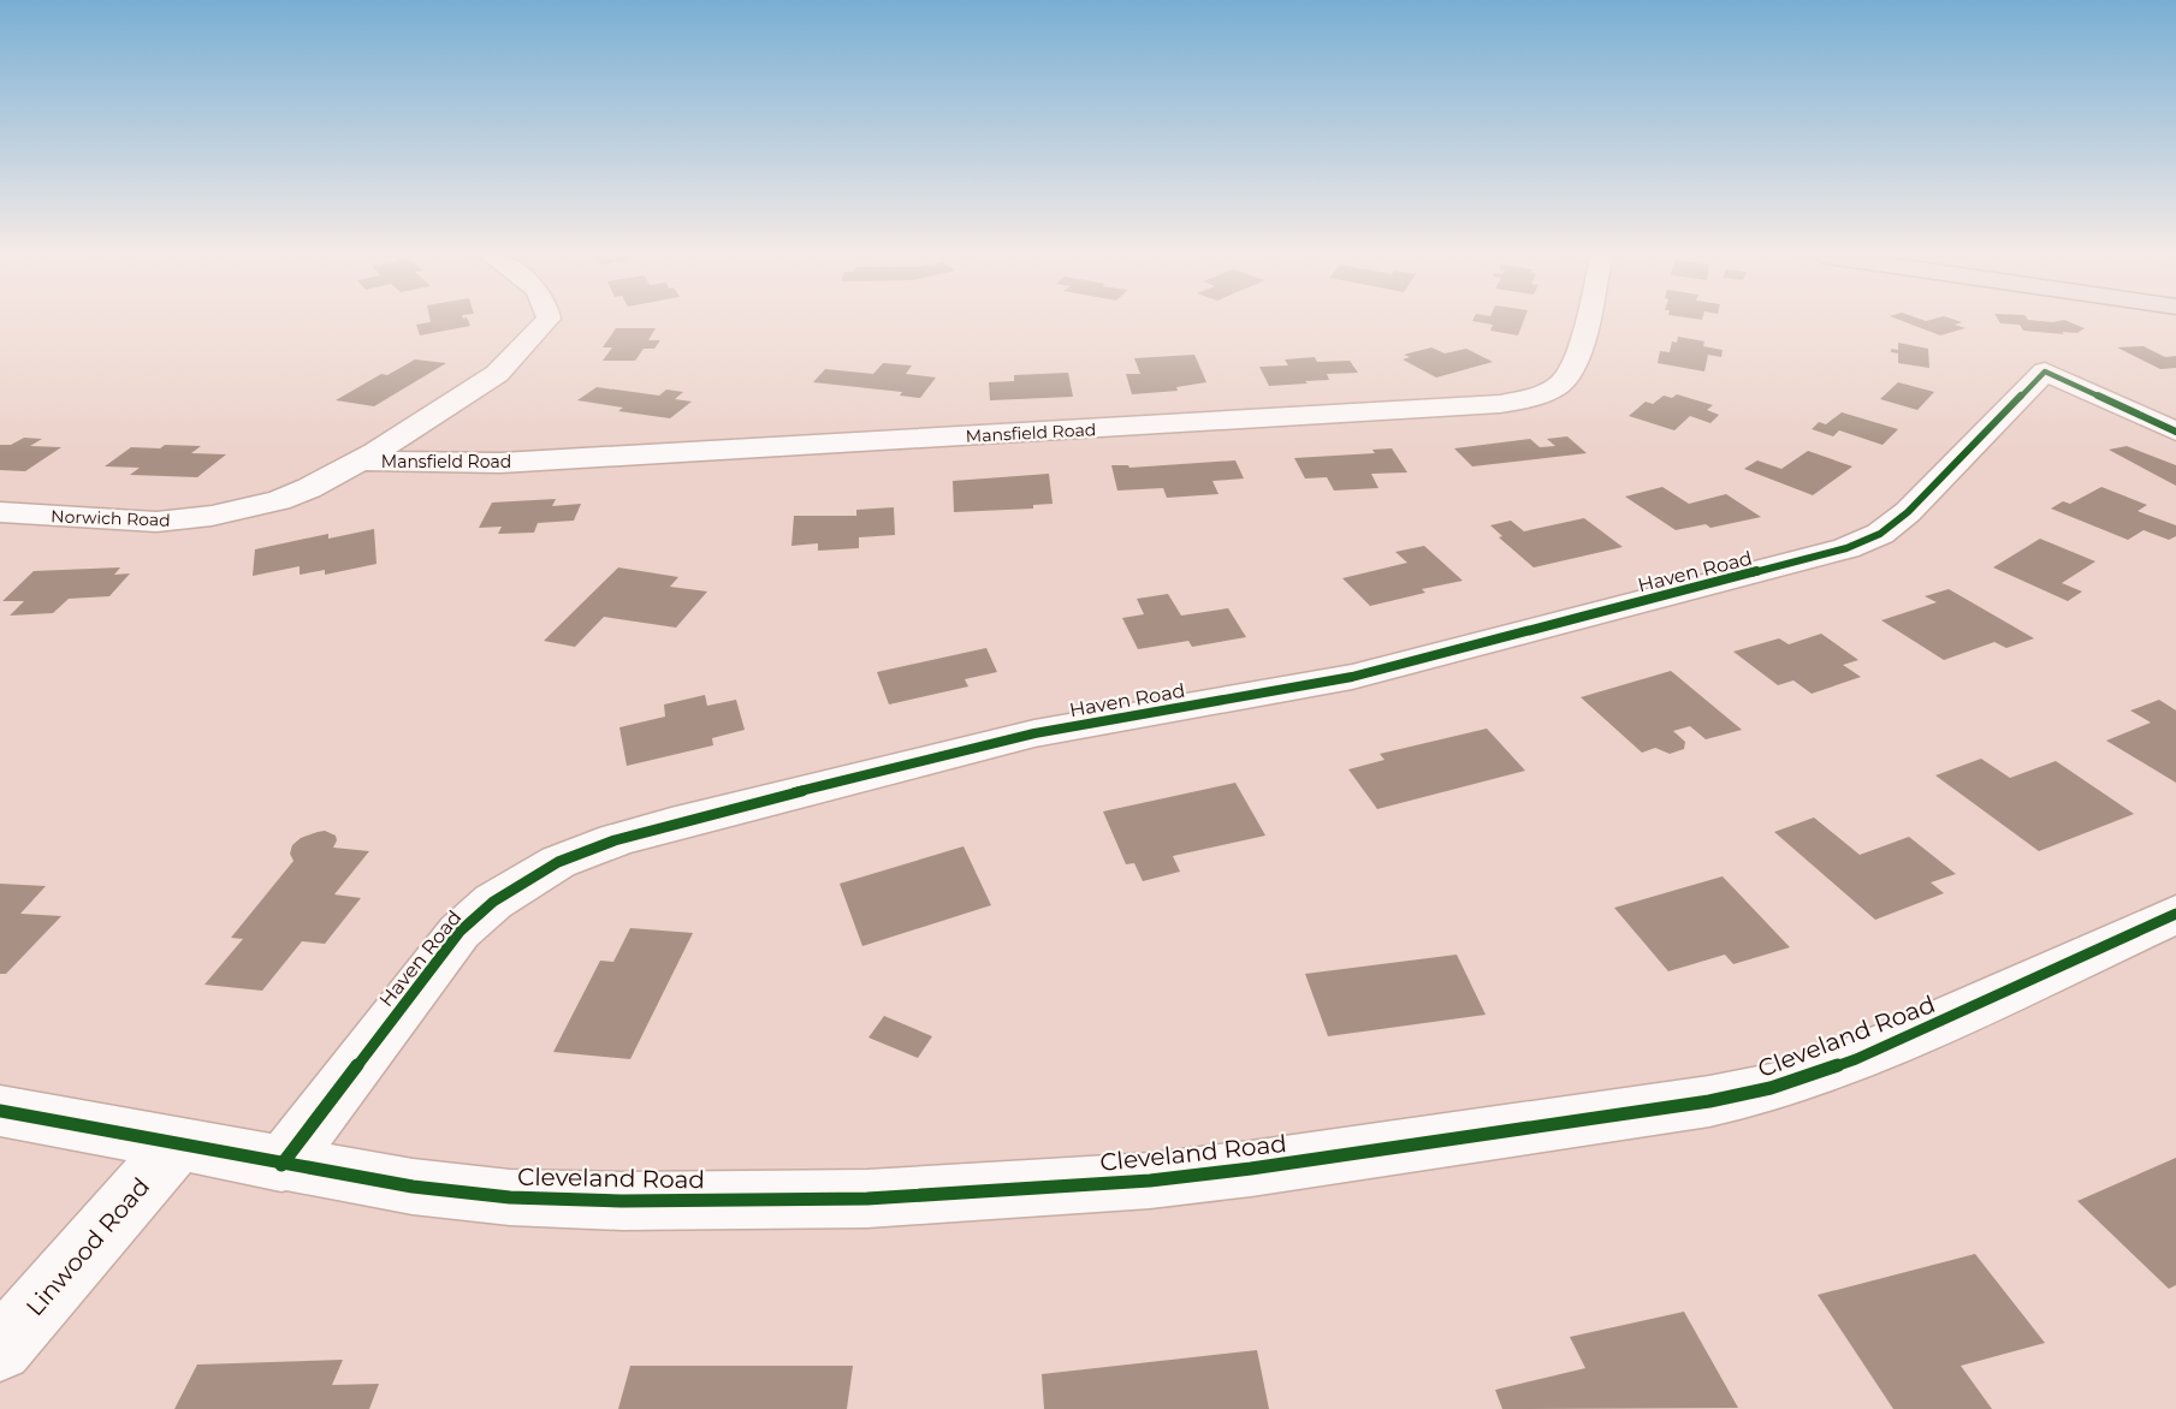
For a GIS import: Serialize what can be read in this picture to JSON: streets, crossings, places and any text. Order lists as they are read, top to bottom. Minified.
{"streets":{"street":["Mansfield Road","Norwich Road","Haven Road","Cleveland Road","Linwood Road"]},"crossings":[["Mansfield Road","Norwich Road"],["Haven Road","Cleveland Road"],["Cleveland Road","Linwood Road"]]}
